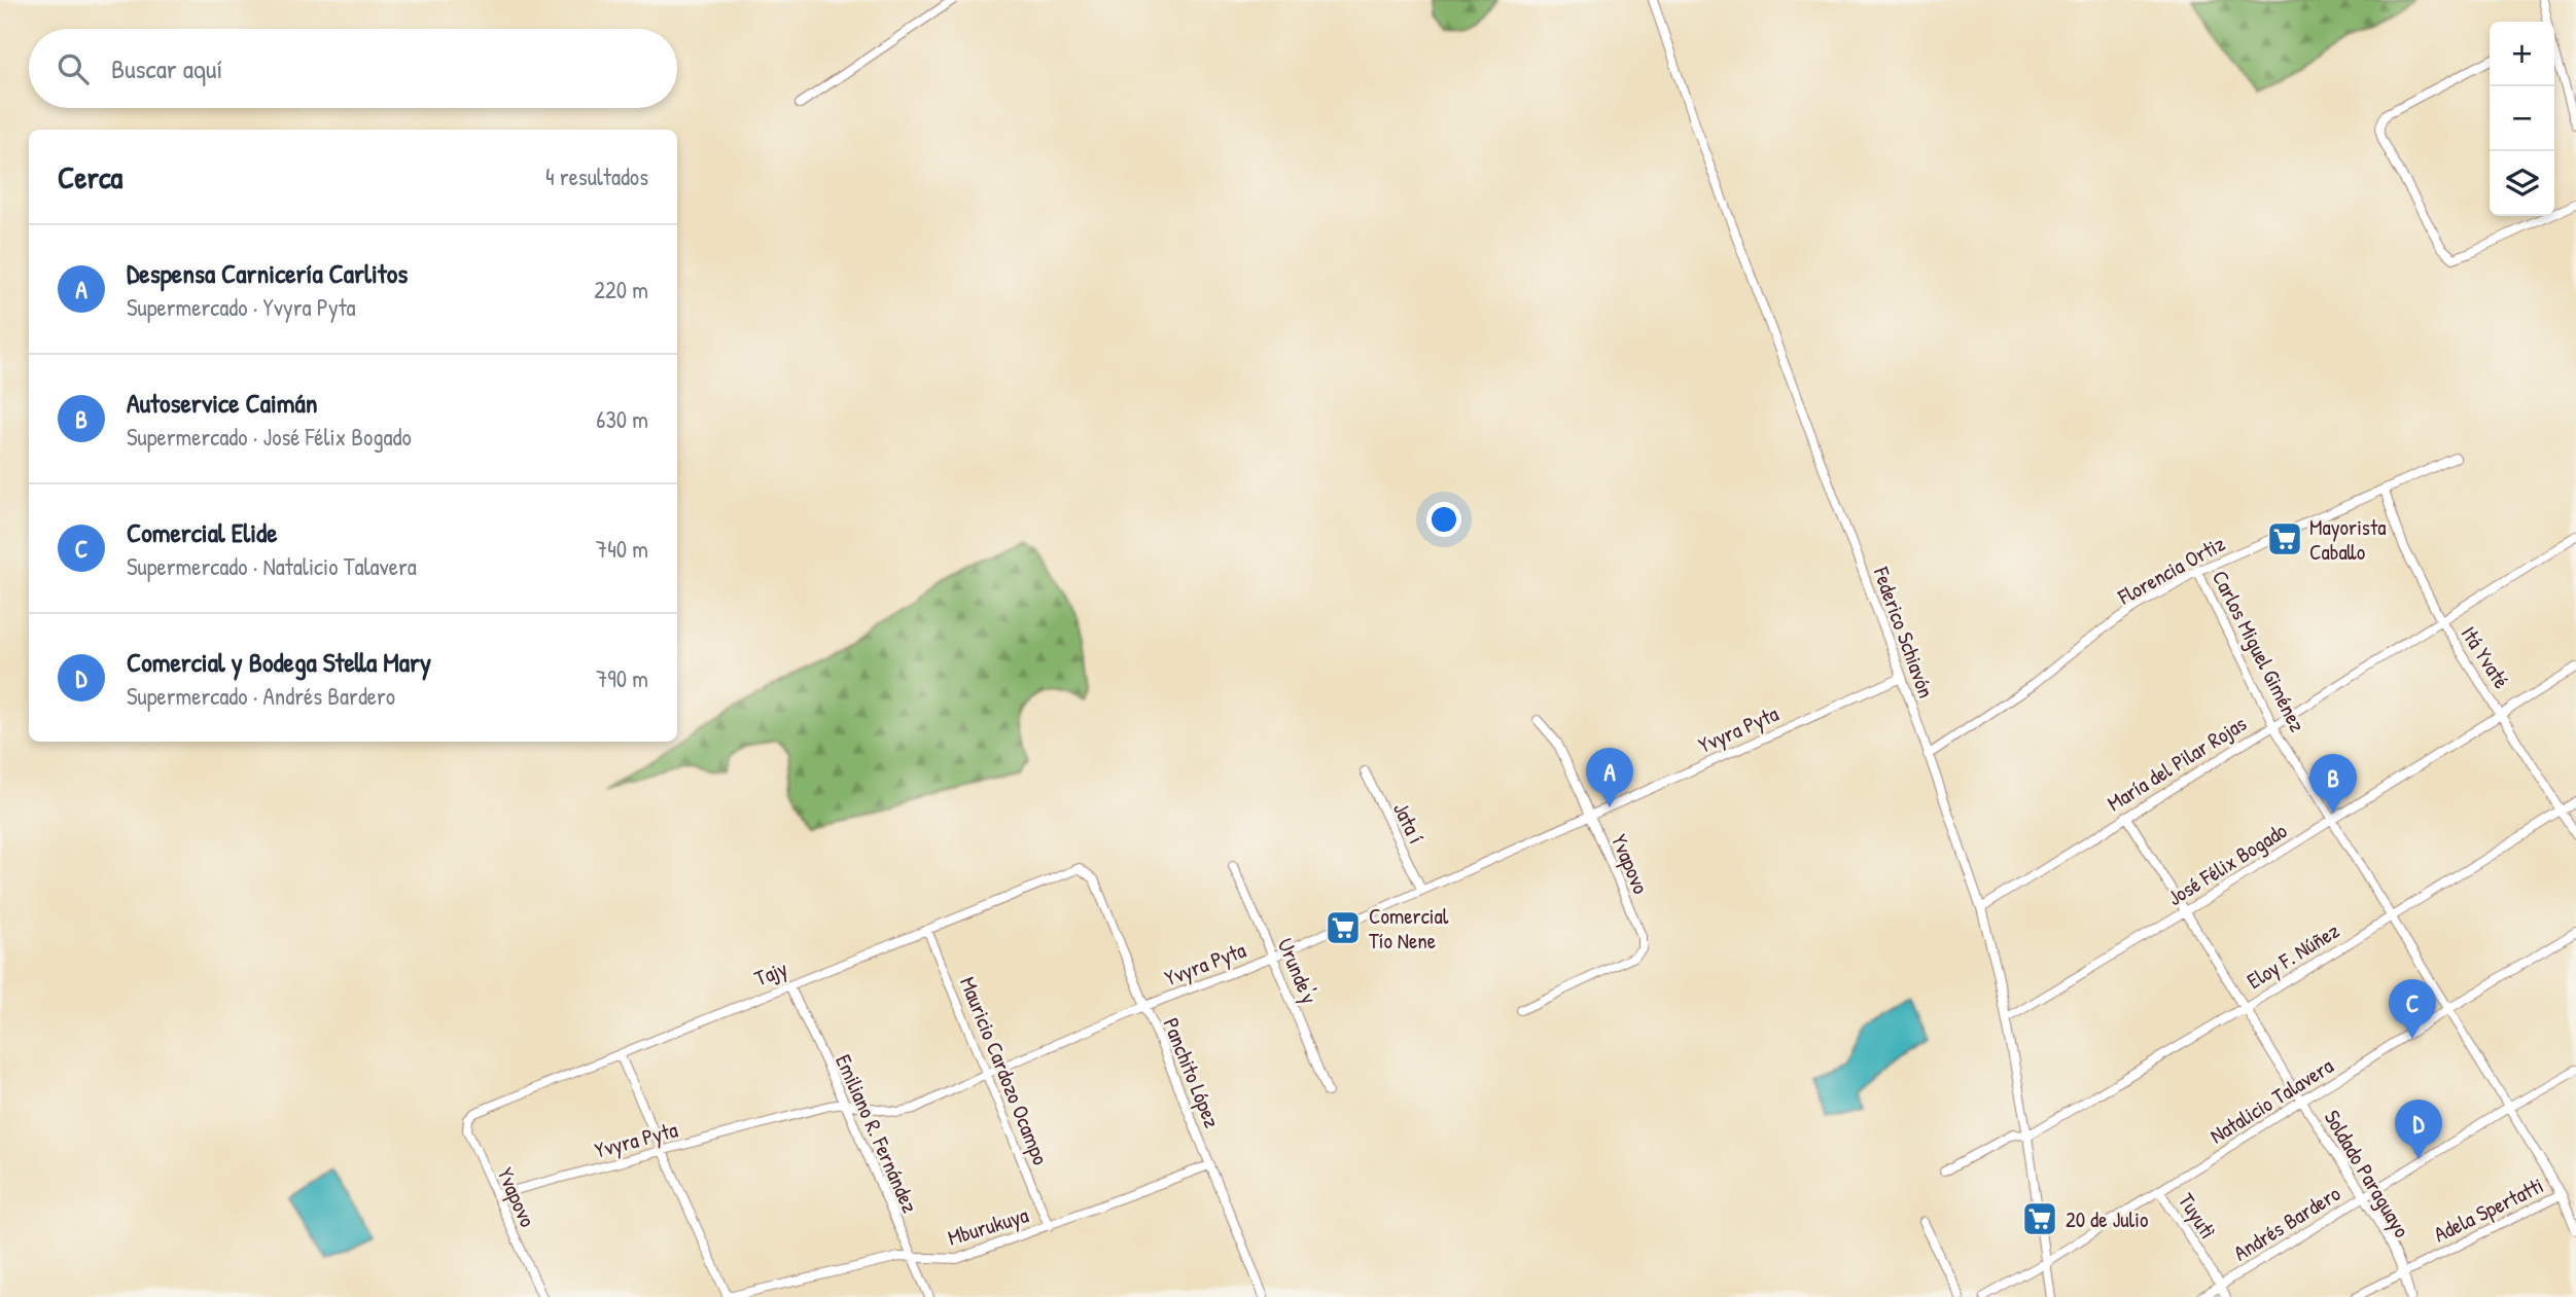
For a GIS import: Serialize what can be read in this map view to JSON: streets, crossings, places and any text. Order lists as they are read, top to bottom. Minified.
{"streets":{"street":["Florencia Ortiz","Federico Schiavón","Carlos Miguel Giménez","Itá Yvaté","Yvyra Pyta","María del Pilar Rojas","Jata í","Yvapovo","José Félix Bogado","Eloy F. Núñez","Urunde'y","Tajy","Mauricio Cardozo Ocampo","Panchito López","Natalicio Talavera","Emiliano R. Fernández","Soldado Paraguayo","Adela Spertatti","Tuyutì","Andrés Bardero","Mburukuya"]},"crossings":[["Florencia Ortiz","Federico Schiavón"],["Florencia Ortiz","Carlos Miguel Giménez"],["Florencia Ortiz","Itá Yvaté"],["Federico Schiavón","Yvyra Pyta"],["Federico Schiavón","María del Pilar Rojas"],["Federico Schiavón","José Félix Bogado"],["Federico Schiavón","Eloy F. Núñez"],["Federico Schiavón","Natalicio Talavera"],["Carlos Miguel Giménez","María del Pilar Rojas"],["Carlos Miguel Giménez","José Félix Bogado"],["Carlos Miguel Giménez","Eloy F. Núñez"],["Carlos Miguel Giménez","Natalicio Talavera"],["Carlos Miguel Giménez","Adela Spertatti"],["Carlos Miguel Giménez","Andrés Bardero"],["Itá Yvaté","María del Pilar Rojas"],["Itá Yvaté","José Félix Bogado"],["Itá Yvaté","Eloy F. Núñez"],["Yvyra Pyta","Jata í"],["Yvyra Pyta","Yvapovo"],["Yvyra Pyta","Urunde'y"],["Yvyra Pyta","Mauricio Cardozo Ocampo"],["Yvyra Pyta","Panchito López"],["Yvyra Pyta","Emiliano R. Fernández"],["María del Pilar Rojas","Soldado Paraguayo"],["Yvapovo","Tajy"],["José Félix Bogado","Soldado Paraguayo"],["Eloy F. Núñez","Soldado Paraguayo"],["Tajy","Mauricio Cardozo Ocampo"],["Tajy","Panchito López"],["Tajy","Emiliano R. Fernández"],["Mauricio Cardozo Ocampo","Mburukuya"],["Panchito López","Mburukuya"],["Natalicio Talavera","Soldado Paraguayo"],["Natalicio Talavera","Tuyutì"],["Emiliano R. Fernández","Mburukuya"],["Soldado Paraguayo","Adela Spertatti"],["Soldado Paraguayo","Andrés Bardero"],["Tuyutì","Andrés Bardero"]],"places":{"supermarket":["Mayorista Caballo","Comercial Tío Nene","20 de Julio"]},"page":{"map_buttons":["+","−"],"search":"Buscar aquí","heading":["Cerca","4 resultados"],"list":[{"mark":"A","name":"Despensa Carnicería Carlitos","note":"Supermercado · Yvyra Pyta","value":"220 m"},{"mark":"B","name":"Autoservice Caimán","note":"Supermercado · José Félix Bogado","value":"630 m"},{"mark":"C","name":"Comercial Elide","note":"Supermercado · Natalicio Talavera","value":"740 m"},{"mark":"D","name":"Comercial y Bodega Stella Mary","note":"Supermercado · Andrés Bardero","value":"790 m"}],"pins":["A","B","C","D"]}}
